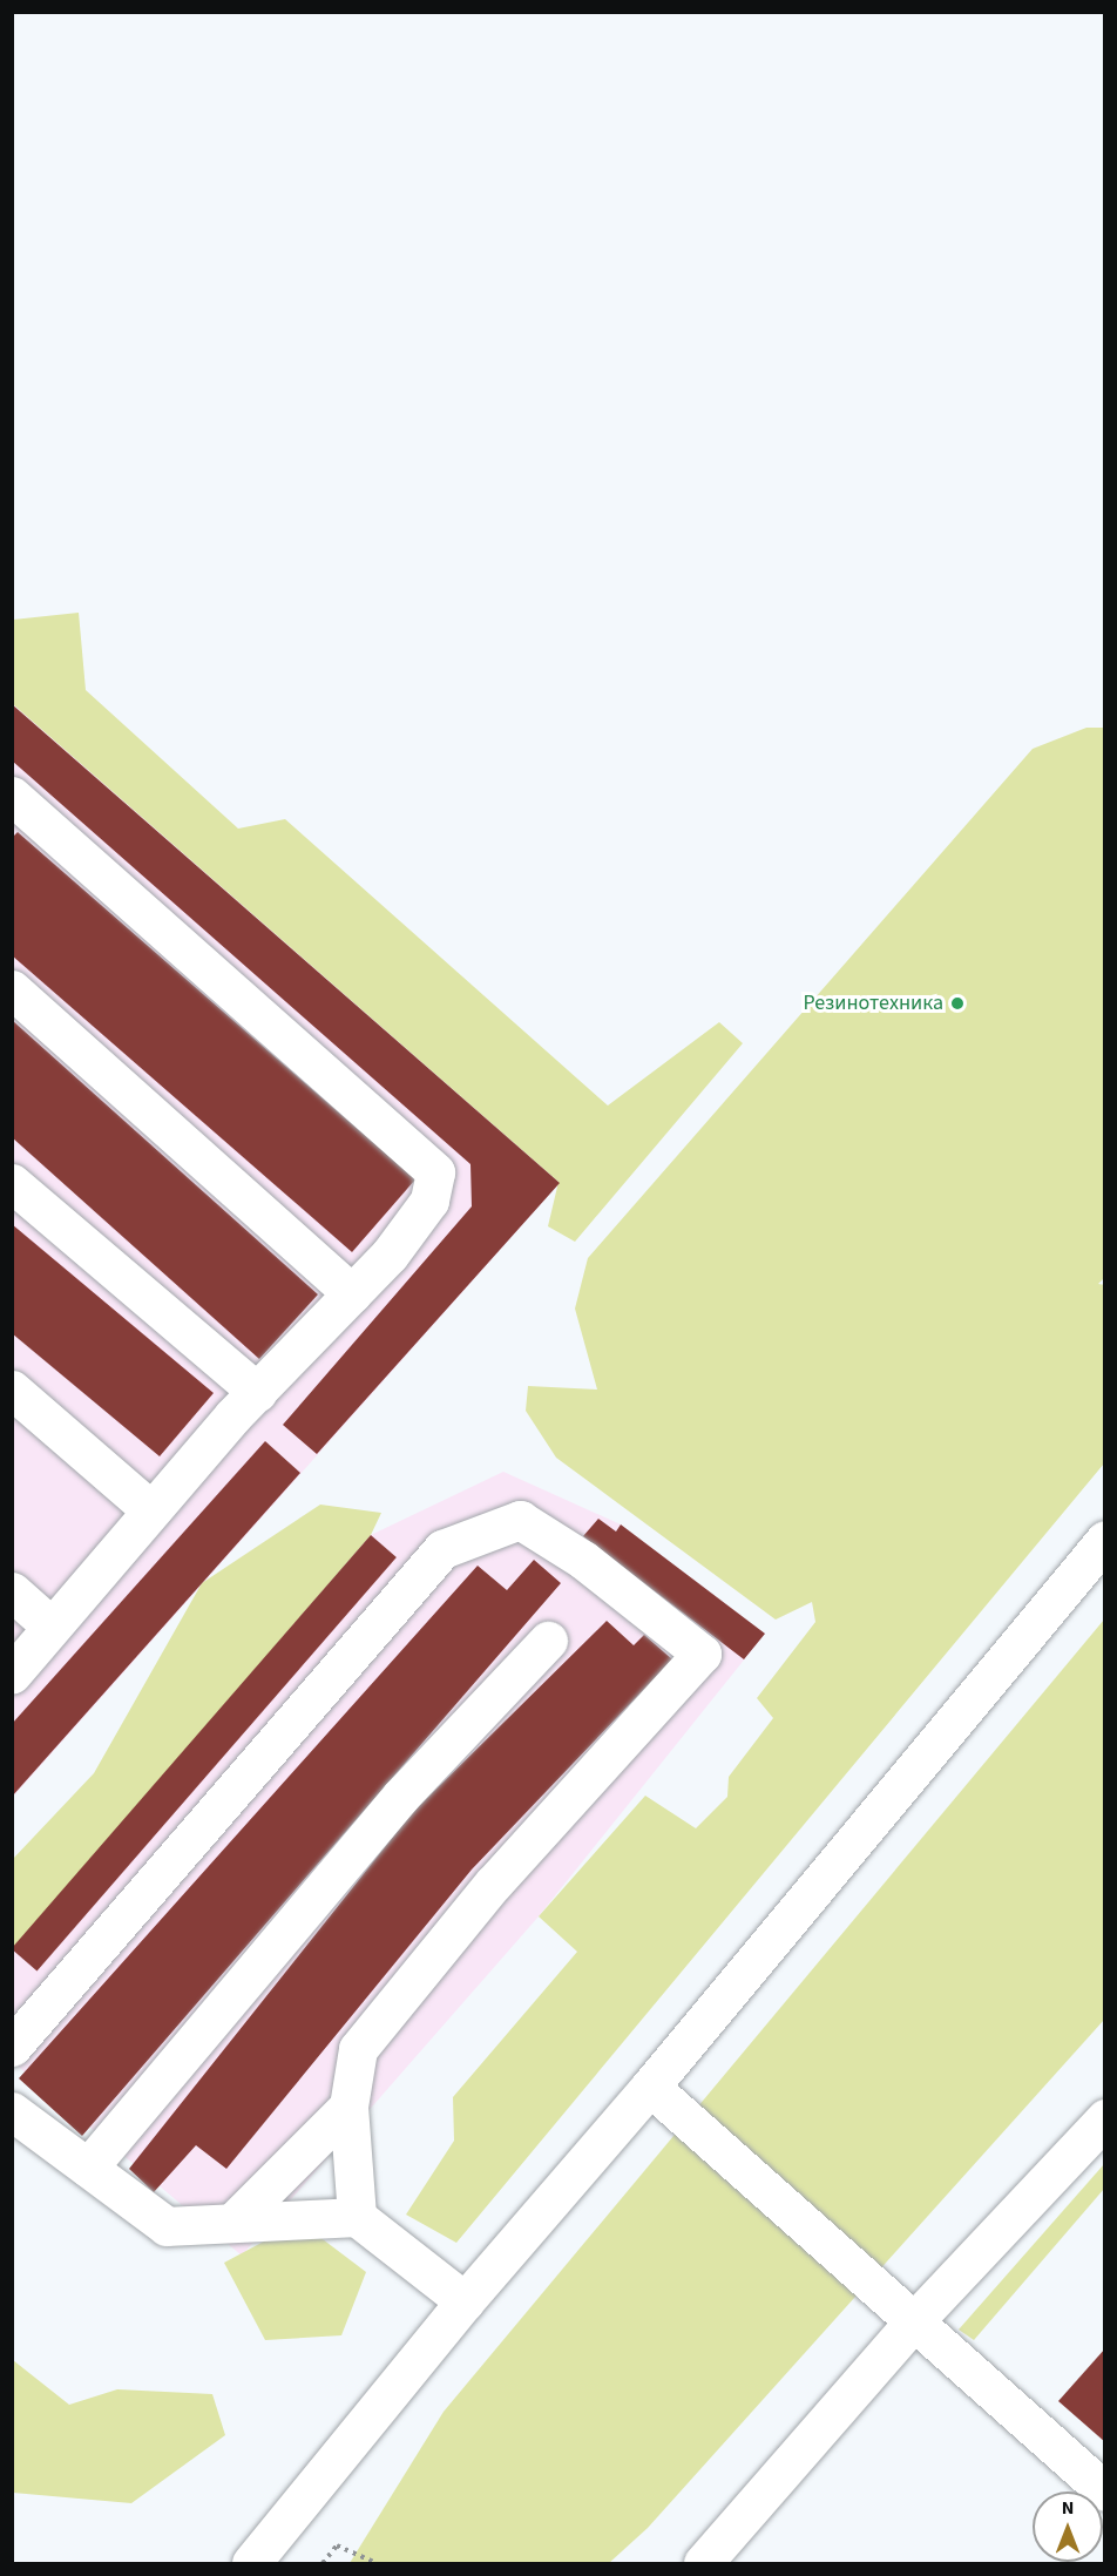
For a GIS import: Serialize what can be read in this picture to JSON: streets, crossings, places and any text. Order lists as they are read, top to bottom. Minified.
{"places":["Резинотехника"],"north":"top"}
